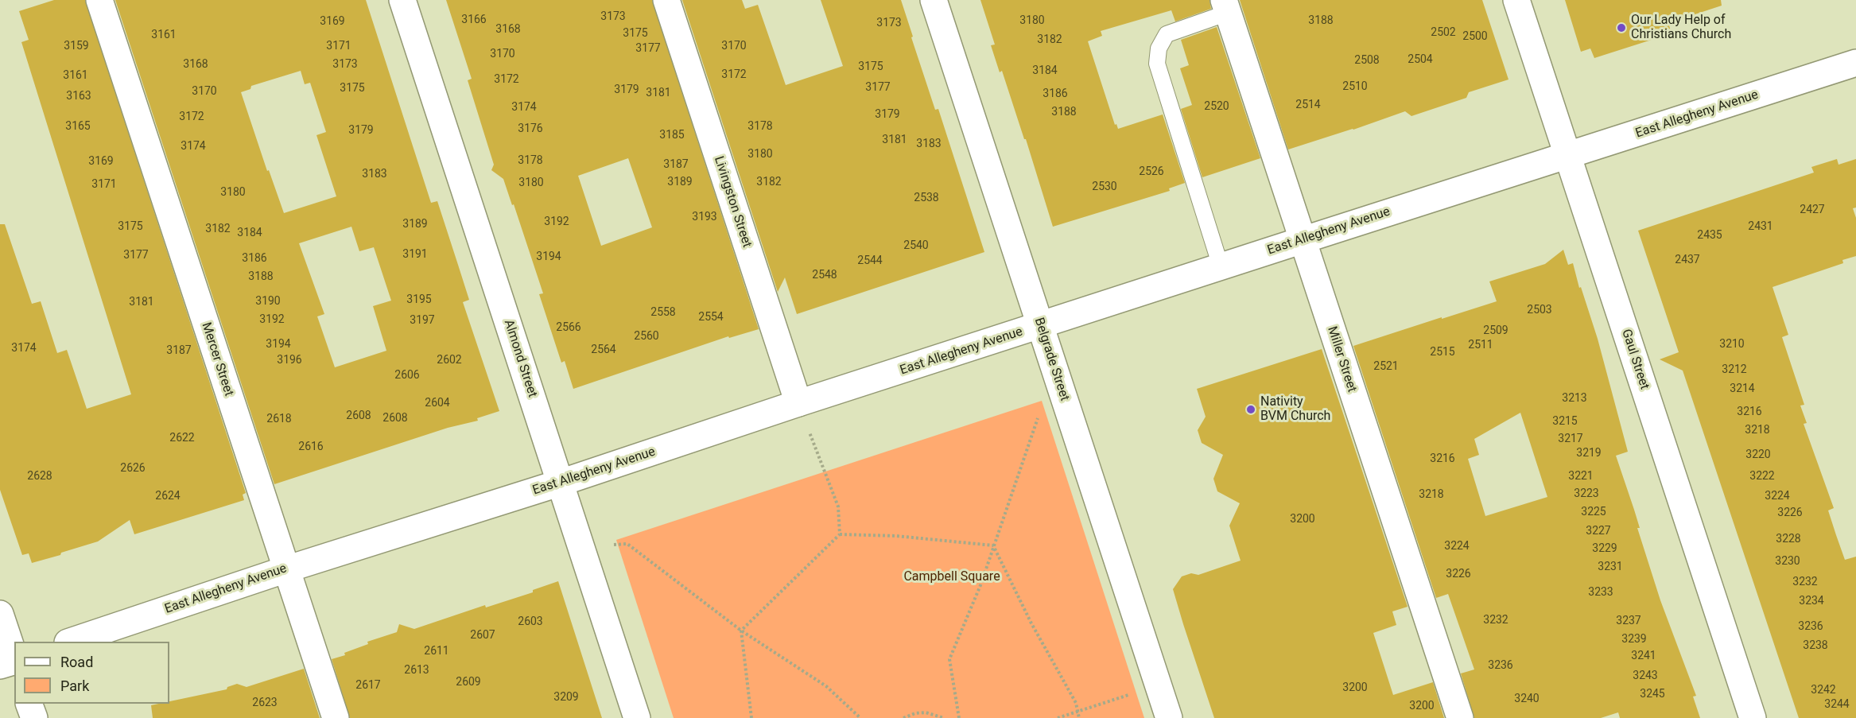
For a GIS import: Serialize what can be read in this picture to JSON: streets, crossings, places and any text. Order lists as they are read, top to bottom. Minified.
{"streets":{"street":["East Allegheny Avenue","Livingston Street","Almond Street","Mercer Street","Belgrade Street","Miller Street","Gaul Street"]},"crossings":[["East Allegheny Avenue","Livingston Street"],["East Allegheny Avenue","Almond Street"],["East Allegheny Avenue","Mercer Street"],["East Allegheny Avenue","Belgrade Street"],["East Allegheny Avenue","Miller Street"],["East Allegheny Avenue","Gaul Street"]],"parks":["Campbell Square"],"places":["Our Lady Help of Christians Church","Nativity BVM Church"],"house_numbers":["3173","3166","3180","3188","3169","3173","3168","2502","3175","3161","2500","3182","3159","3171","3170","3177","3170","2504","2508","3168","3173","3175","3184","3172","3161","3172","2510","3177","3175","3179","3170","3181","3186","3163","2514","2520","3174","3188","3179","3172","3165","3178","3176","3179","3185","3181","3183","3174","3180","3178","3169","3187","2526","3183","3189","3182","3180","3171","2530","3180","2538","2427","3193","3192","3189","3175","2431","3182","3184","2435","2540","3191","3177","3194","3186","2437","2544","2548","3188","3195","3190","3181","2503","2558","2554","3192","3197","2566","2509","2560","3194","3210","2511","3174","2564","3187","2515","3196","2602","2521","3212","2606","3214","3213","2604","3216","2608","2608","2618","3215","3218","2622","3217","2616","3219","3220","3216","2626","2628","3221","3222","3223","3218","2624","3224","3225","3226","3200","3227","3228","3224","3229","3230","3231","3226","3232","3233","3234","3232","3237","2603","3236","2607","3239","3238","2611","3241","3236","2613","3243","2609","2617","3200","3242","3245","3209","3240","2623","3244","3200"],"legend":["Road","Park"]}
